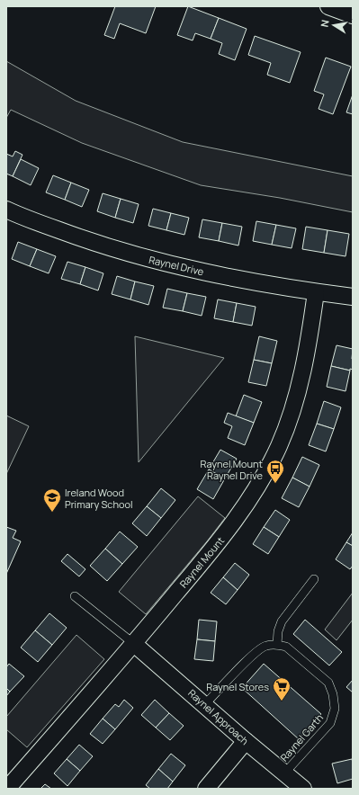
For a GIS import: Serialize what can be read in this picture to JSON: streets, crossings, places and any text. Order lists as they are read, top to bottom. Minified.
{"streets":{"street":["Raynel Drive","Raynel Mount","Raynel Approach"],"lane":["Raynel Garth"]},"crossings":[["Raynel Drive","Raynel Mount"],["Raynel Mount","Raynel Approach"],["Raynel Approach","Raynel Garth"]],"places":{"bus stop":["Raynel Mount Raynel Drive"],"school or university":["Ireland Wood Primary School"],"supermarket":["Raynel Stores"]},"north":"left"}
